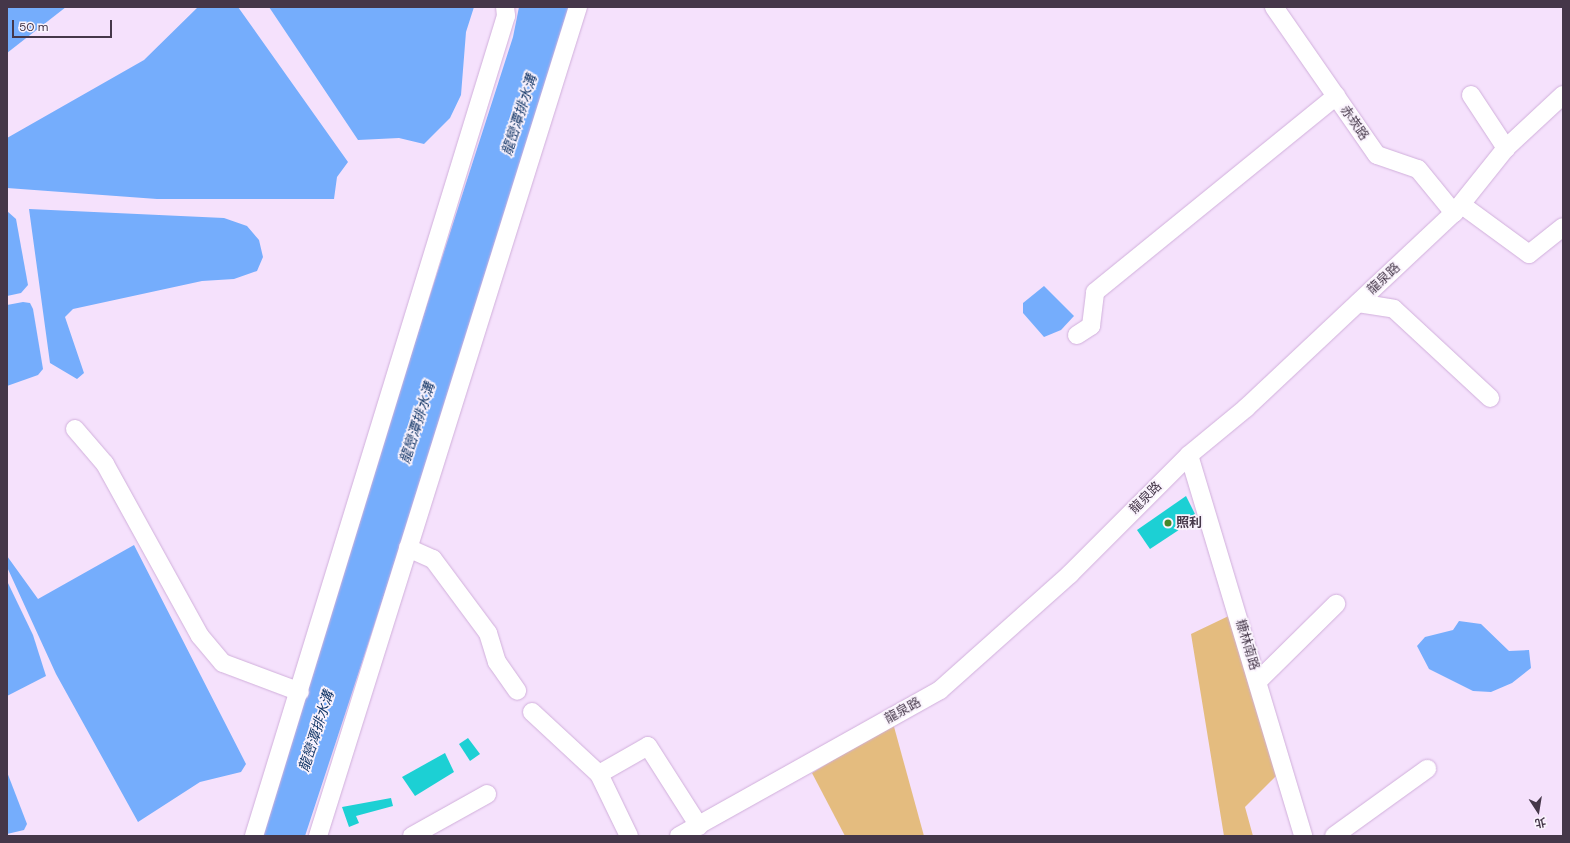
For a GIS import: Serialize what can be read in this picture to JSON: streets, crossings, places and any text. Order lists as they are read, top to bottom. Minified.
{"streets":{"street":["赤崁路","龍泉路","糠林南路"]},"crossings":[["赤崁路","龍泉路"],["龍泉路","糠林南路"]],"water":["龍巒潭排水溝"],"places":["照利"],"scale_bar":"50 m","north":"bottom"}
